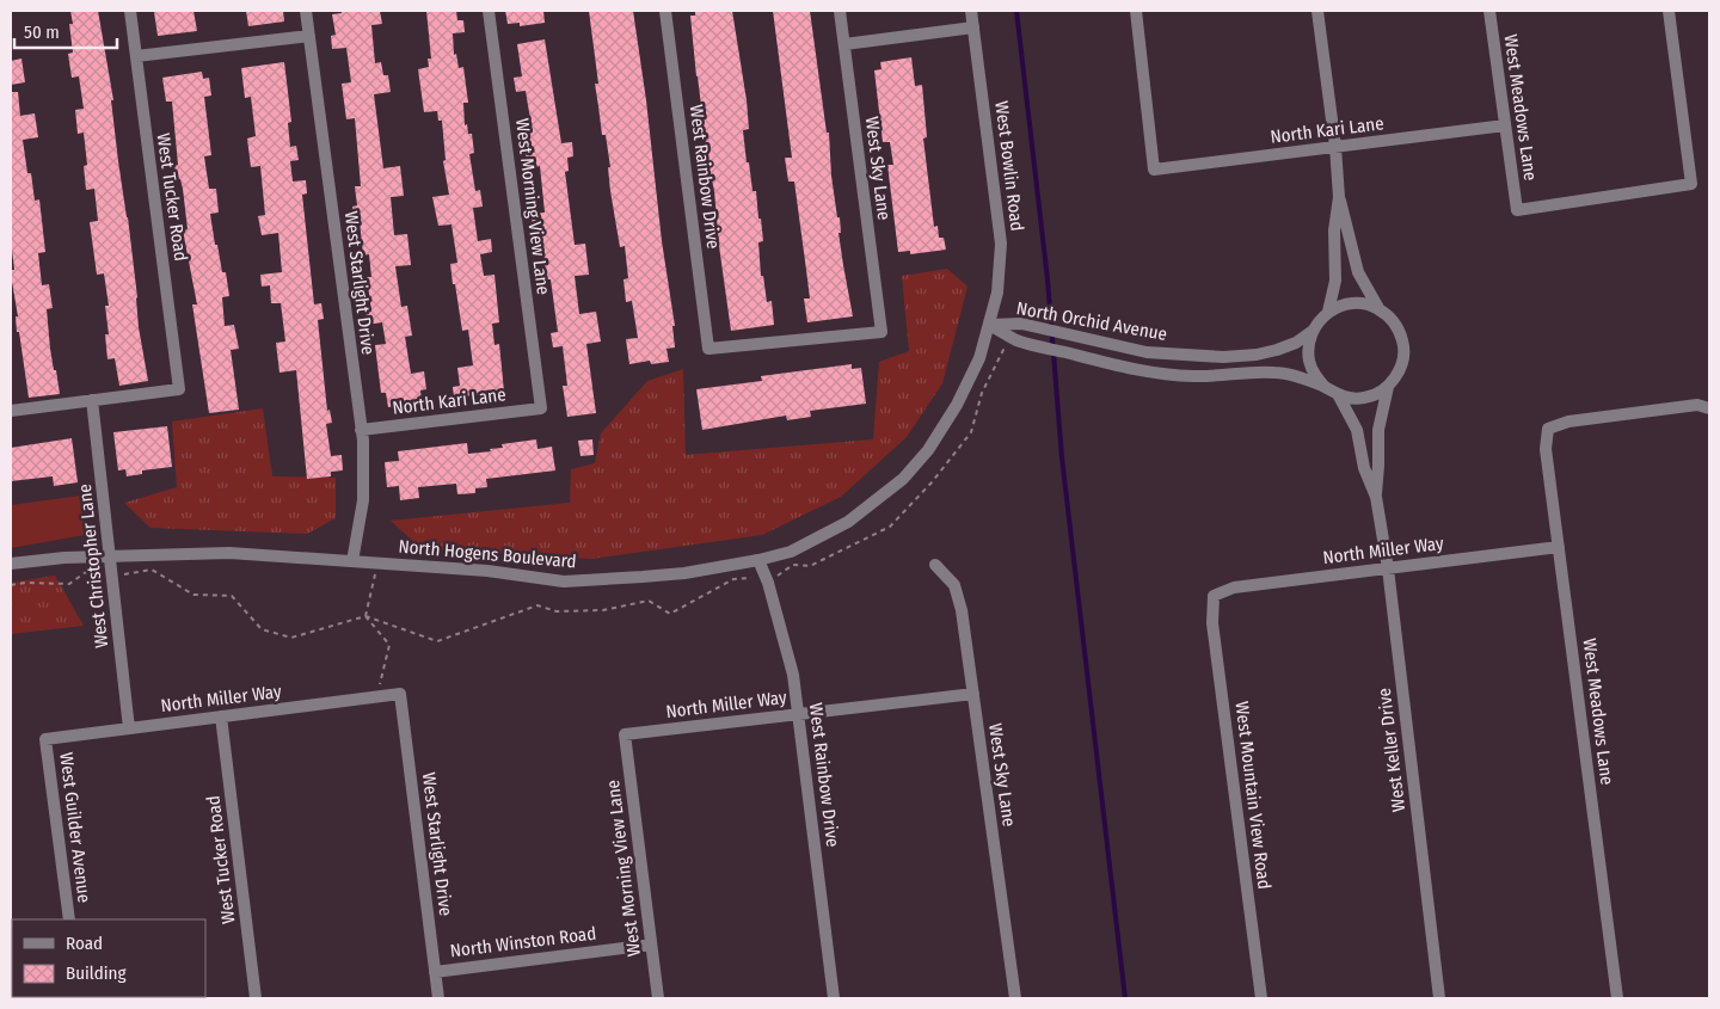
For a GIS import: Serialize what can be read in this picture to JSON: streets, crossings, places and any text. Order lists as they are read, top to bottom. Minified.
{"streets":{"street":["West Meadows Lane","North Kari Lane","West Bowlin Road","West Sky Lane","West Rainbow Drive","West Tucker Road","West Morning View Lane","West Starlight Drive","North Orchid Avenue","North Miller Way","North Hogens Boulevard","West Christopher Lane","West Keller Drive","West Mountain View Road","West Guilder Avenue","North Winston Road"]},"crossings":[["West Meadows Lane","North Kari Lane"],["West Meadows Lane","North Miller Way"],["North Kari Lane","West Morning View Lane"],["North Kari Lane","West Starlight Drive"],["West Bowlin Road","North Orchid Avenue"],["West Bowlin Road","North Hogens Boulevard"],["West Sky Lane","West Rainbow Drive"],["West Sky Lane","North Miller Way"],["West Rainbow Drive","North Miller Way"],["West Rainbow Drive","North Hogens Boulevard"],["West Tucker Road","North Miller Way"],["West Tucker Road","West Christopher Lane"],["West Morning View Lane","North Miller Way"],["West Morning View Lane","North Winston Road"],["West Starlight Drive","North Miller Way"],["West Starlight Drive","North Hogens Boulevard"],["West Starlight Drive","North Winston Road"],["North Orchid Avenue","North Hogens Boulevard"],["North Orchid Avenue","West Keller Drive"],["North Miller Way","West Christopher Lane"],["North Miller Way","West Keller Drive"],["North Miller Way","West Mountain View Road"],["North Miller Way","West Guilder Avenue"],["North Hogens Boulevard","West Christopher Lane"]],"legend":["Road","Building"],"scale_bar":"50 m"}
